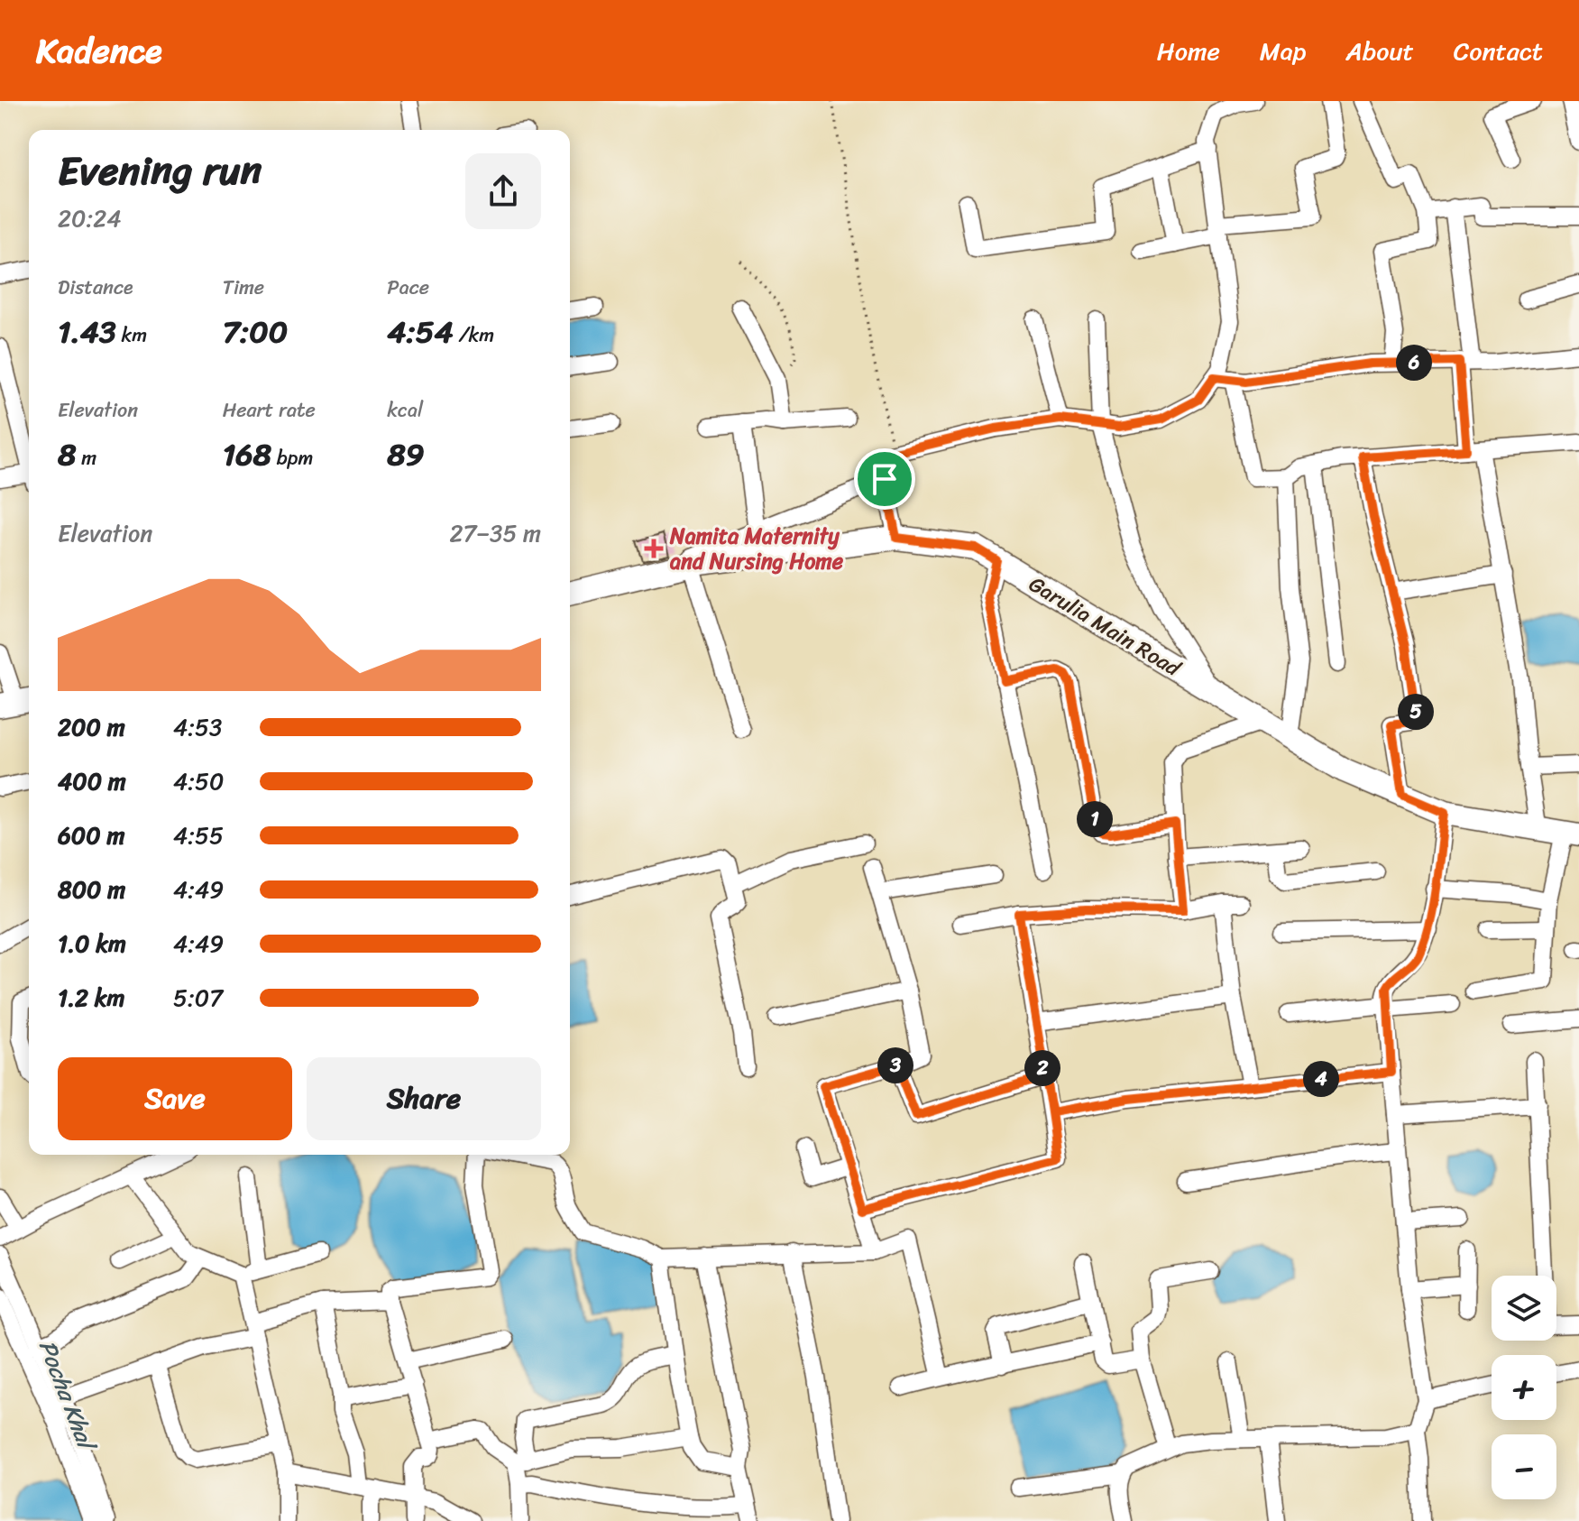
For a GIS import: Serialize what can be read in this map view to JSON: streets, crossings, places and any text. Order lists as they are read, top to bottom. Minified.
{"streets":{"street":["Garulia Main Road"]},"water":["Pocha Khal"],"places":{"health":["Namita Maternity and Nursing Home"]},"page":{"header":"Kadence","nav":["Home","Map","About","Contact"],"heading":["Evening run","20:24"],"stats":[["Distance","1.43 km"],["Time","7:00"],["Pace","4:54 /km"],["Elevation","8 m"],["Heart rate","168 bpm"],["kcal","89"]],"pins":["6","5","1","3","2","4"],"chart":["Elevation","27–35 m"],"list":[{"name":"200 m","note":"4:53"},{"name":"400 m","note":"4:50"},{"name":"600 m","note":"4:55"},{"name":"800 m","note":"4:49"},{"name":"1.0 km","note":"4:49"},{"name":"1.2 km","note":"5:07"}],"buttons":["Save","Share"],"map_buttons":["+","−"]}}
